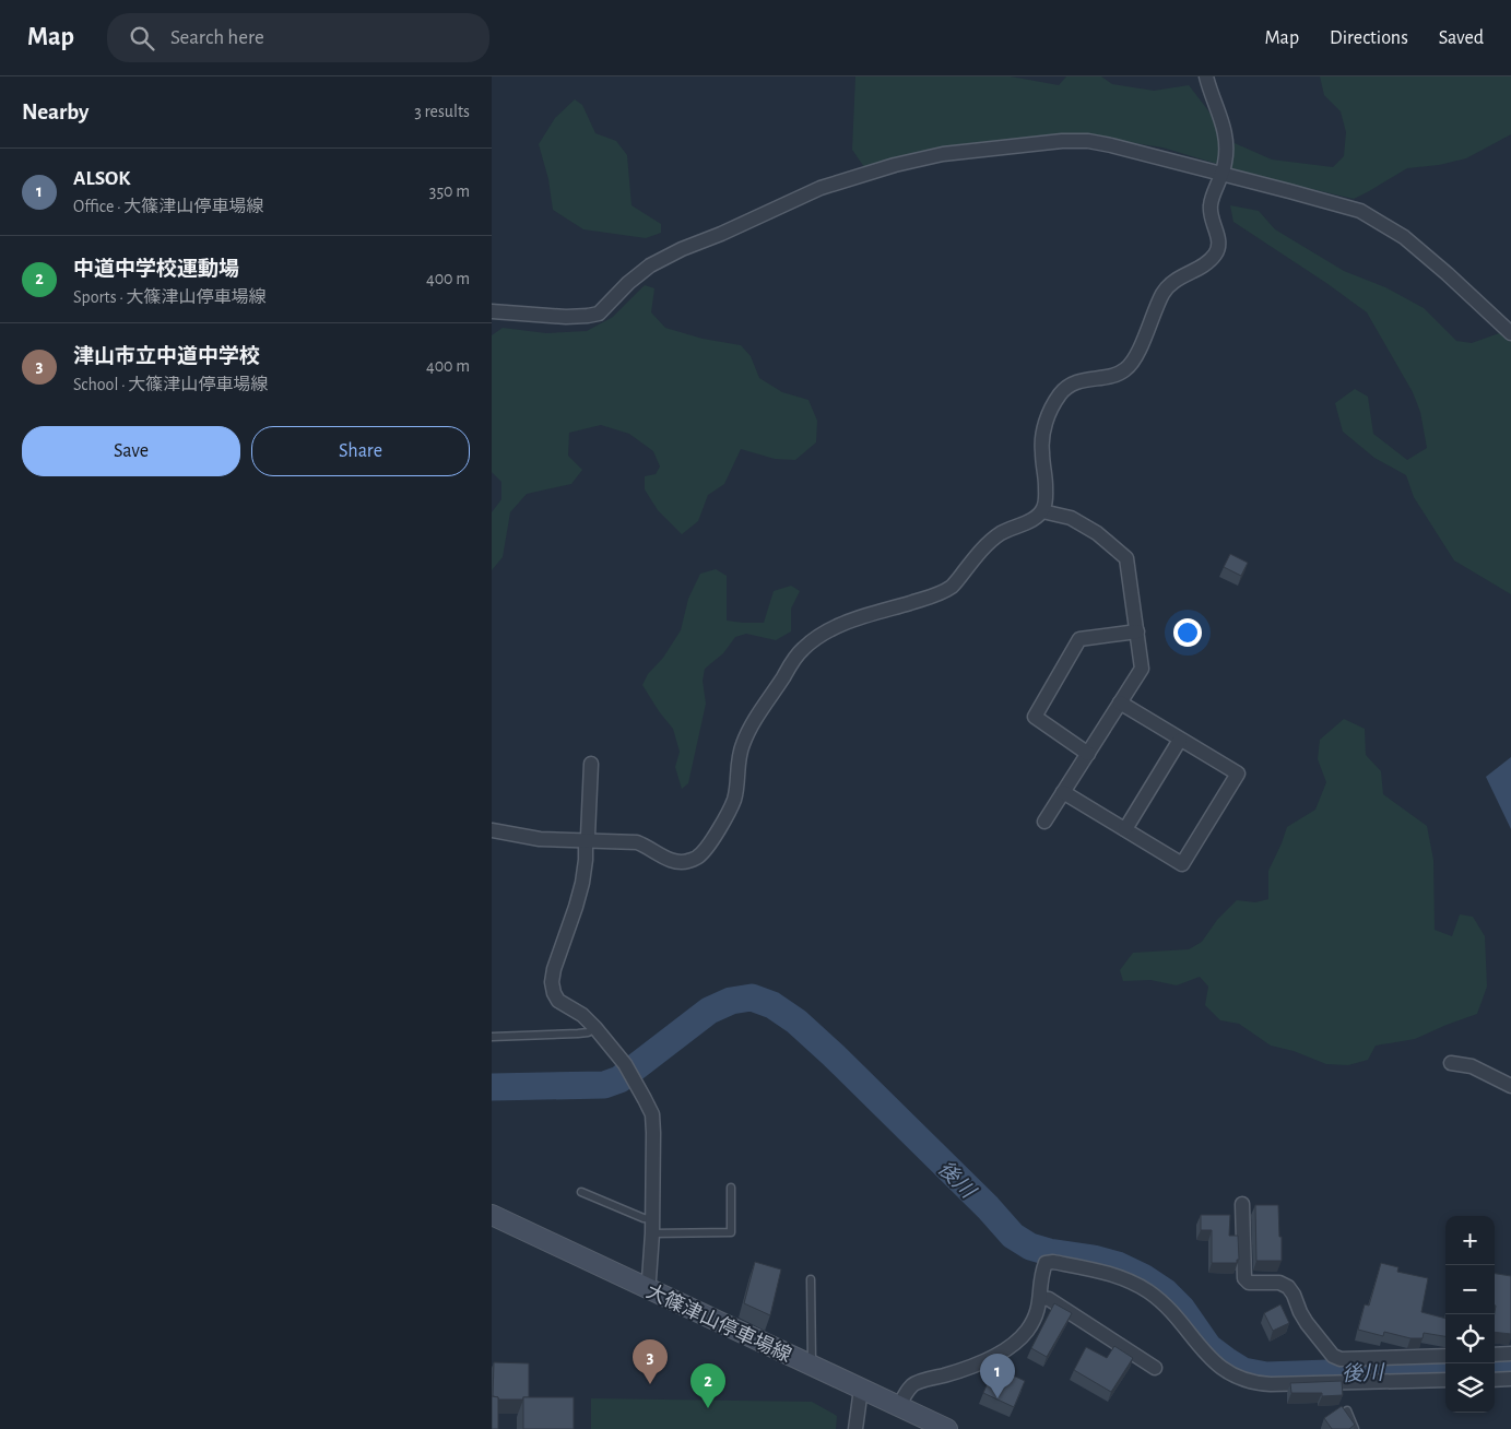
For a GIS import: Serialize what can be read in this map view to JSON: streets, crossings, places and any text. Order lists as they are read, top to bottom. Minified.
{"streets":{"main road":["大篠津山停車場線"]},"water":["後川"],"page":{"header":"Map","search":"Search here","nav":["Map","Directions","Saved"],"heading":["Nearby","3 results"],"list":[{"mark":"1","name":"ALSOK","note":"Office · 大篠津山停車場線","value":"350 m"},{"mark":"2","name":"中道中学校運動場","note":"Sports · 大篠津山停車場線","value":"400 m"},{"mark":"3","name":"津山市立中道中学校","note":"School · 大篠津山停車場線","value":"400 m"}],"buttons":["Save","Share"],"map_buttons":["+","−"],"pins":["3","1","2"]}}
